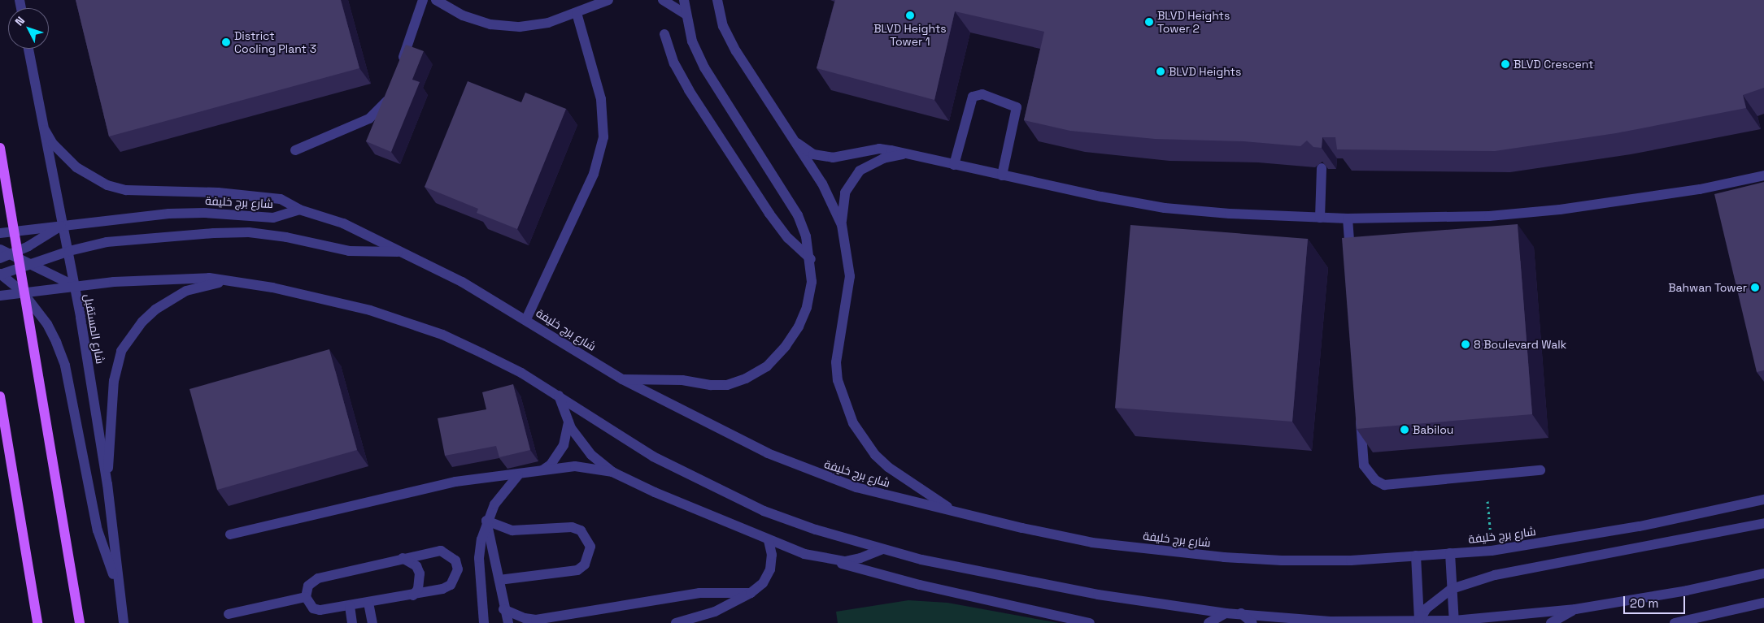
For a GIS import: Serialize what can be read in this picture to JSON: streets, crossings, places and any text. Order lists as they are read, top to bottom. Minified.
{"streets":{"street":["شارع برج خليفة","شارع المستقبل"]},"crossings":[["شارع برج خليفة","شارع المستقبل"]],"places":["BLVD Heights Tower 1","BLVD Heights Tower 2","District Cooling Plant 3","BLVD Crescent","BLVD Heights","Bahwan Tower","8 Boulevard Walk","Babilou"],"scale_bar":"20 m","north":"top left"}
